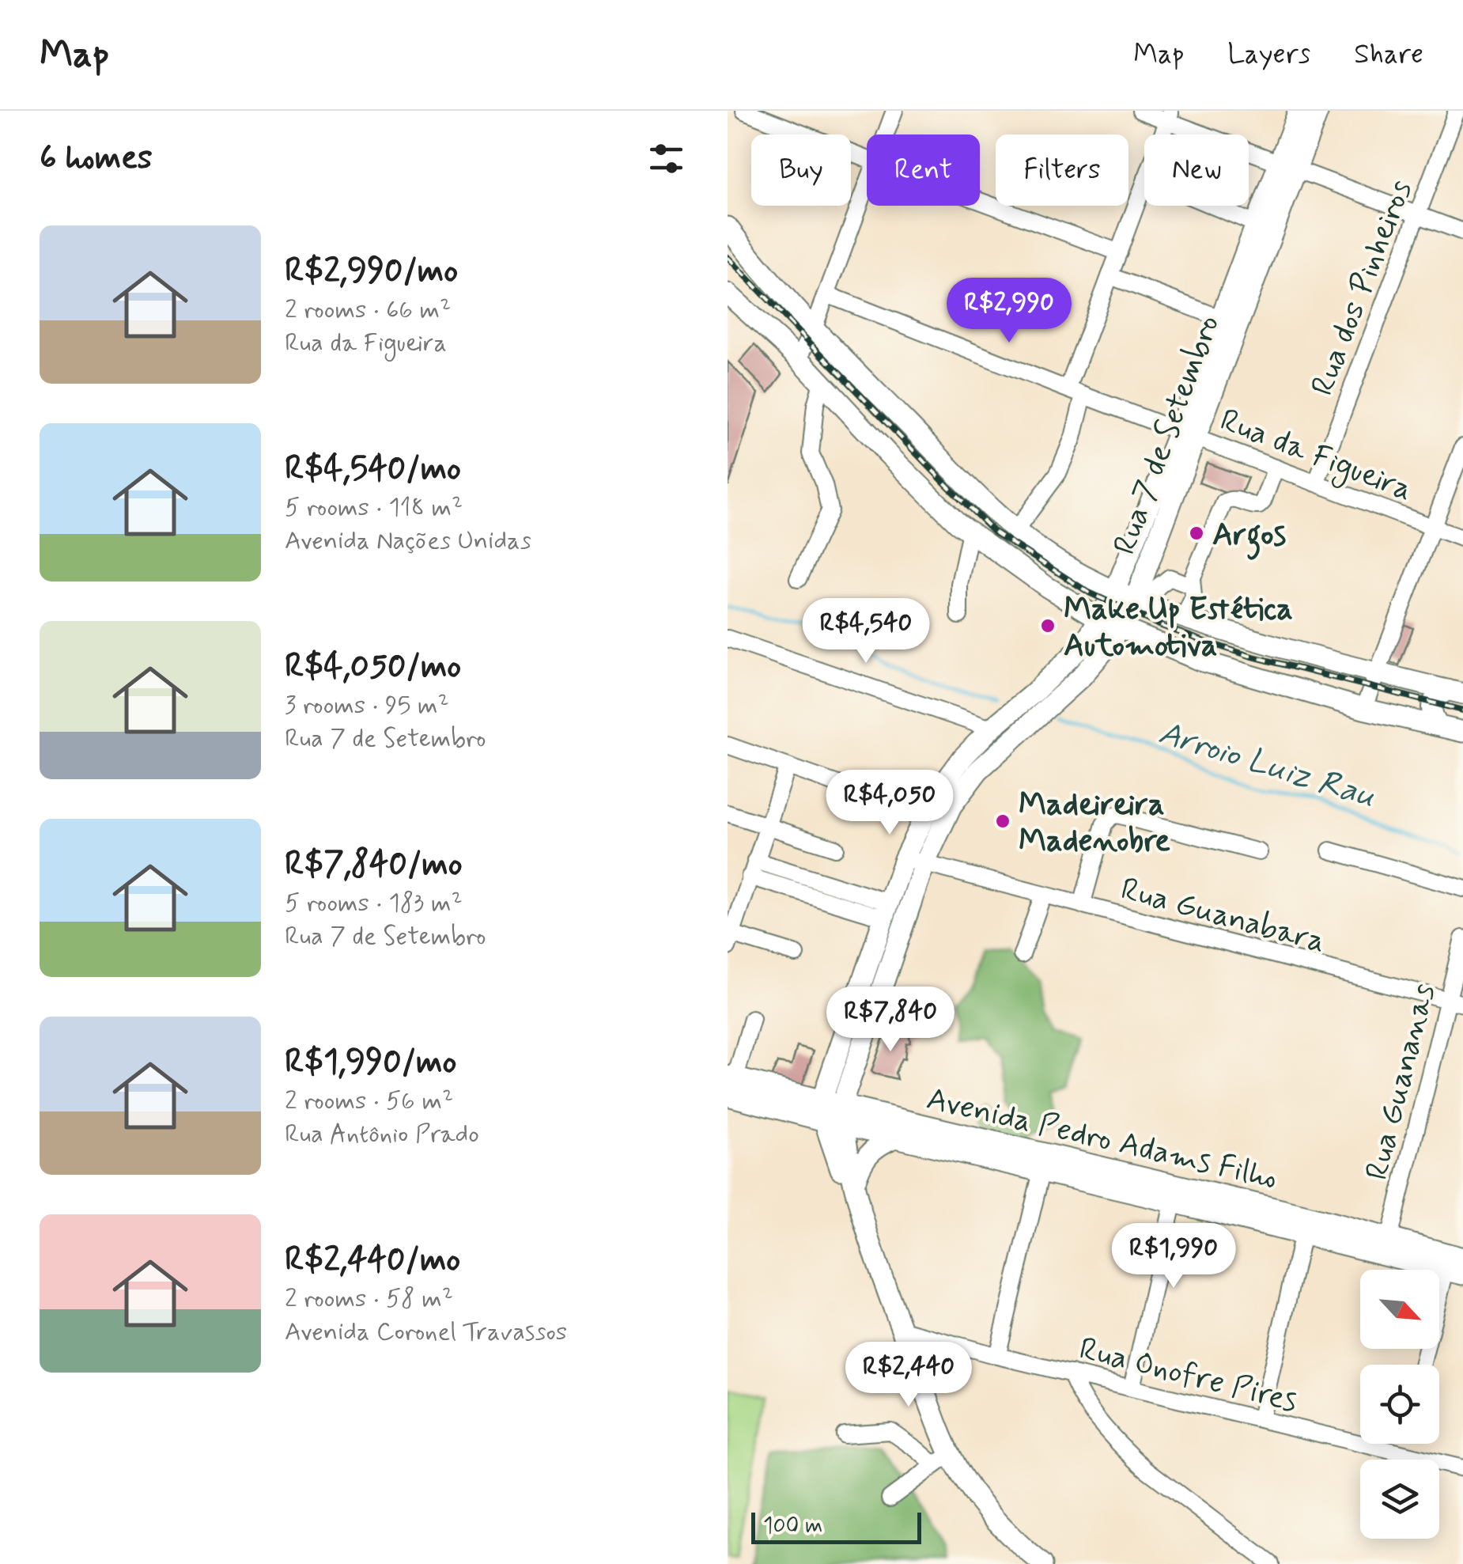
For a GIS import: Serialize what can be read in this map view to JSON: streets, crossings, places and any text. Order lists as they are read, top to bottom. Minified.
{"streets":{"main road":["Rua 7 de Setembro","Avenida Pedro Adams Filho"],"street":["Rua dos Pinheiros","Rua da Figueira","Rua Guanabara","Rua Guananas","Rua Onofre Pires"]},"crossings":[["Rua dos Pinheiros","Rua da Figueira"],["Rua 7 de Setembro","Rua da Figueira"],["Rua 7 de Setembro","Rua Guanabara"],["Rua 7 de Setembro","Avenida Pedro Adams Filho"],["Rua Guanabara","Rua Guananas"],["Rua Guananas","Avenida Pedro Adams Filho"]],"water":["Arroio Luiz Rau"],"places":["Argos","Make Up Estética Automotiva","Madeireira Madenobre"],"scale_bar":"100 m","north":"bottom right","page":{"header":"Map","nav":["Map","Layers","Share"],"heading":"6 homes","chip":["Buy","Rent","Filters","New"],"list":[{"name":"R$2,990/mo","note":"2 rooms · 66 m² · Rua da Figueira"},{"name":"R$4,540/mo","note":"5 rooms · 118 m² · Avenida Nações Unidas"},{"name":"R$4,050/mo","note":"3 rooms · 95 m² · Rua 7 de Setembro"},{"name":"R$7,840/mo","note":"5 rooms · 183 m² · Rua 7 de Setembro"},{"name":"R$1,990/mo","note":"2 rooms · 56 m² · Rua Antônio Prado"},{"name":"R$2,440/mo","note":"2 rooms · 58 m² · Avenida Coronel Travassos"}],"price":["R$2,990","R$4,540","R$4,050","R$7,840","R$1,990","R$2,440"],"scale":"100 m"}}
